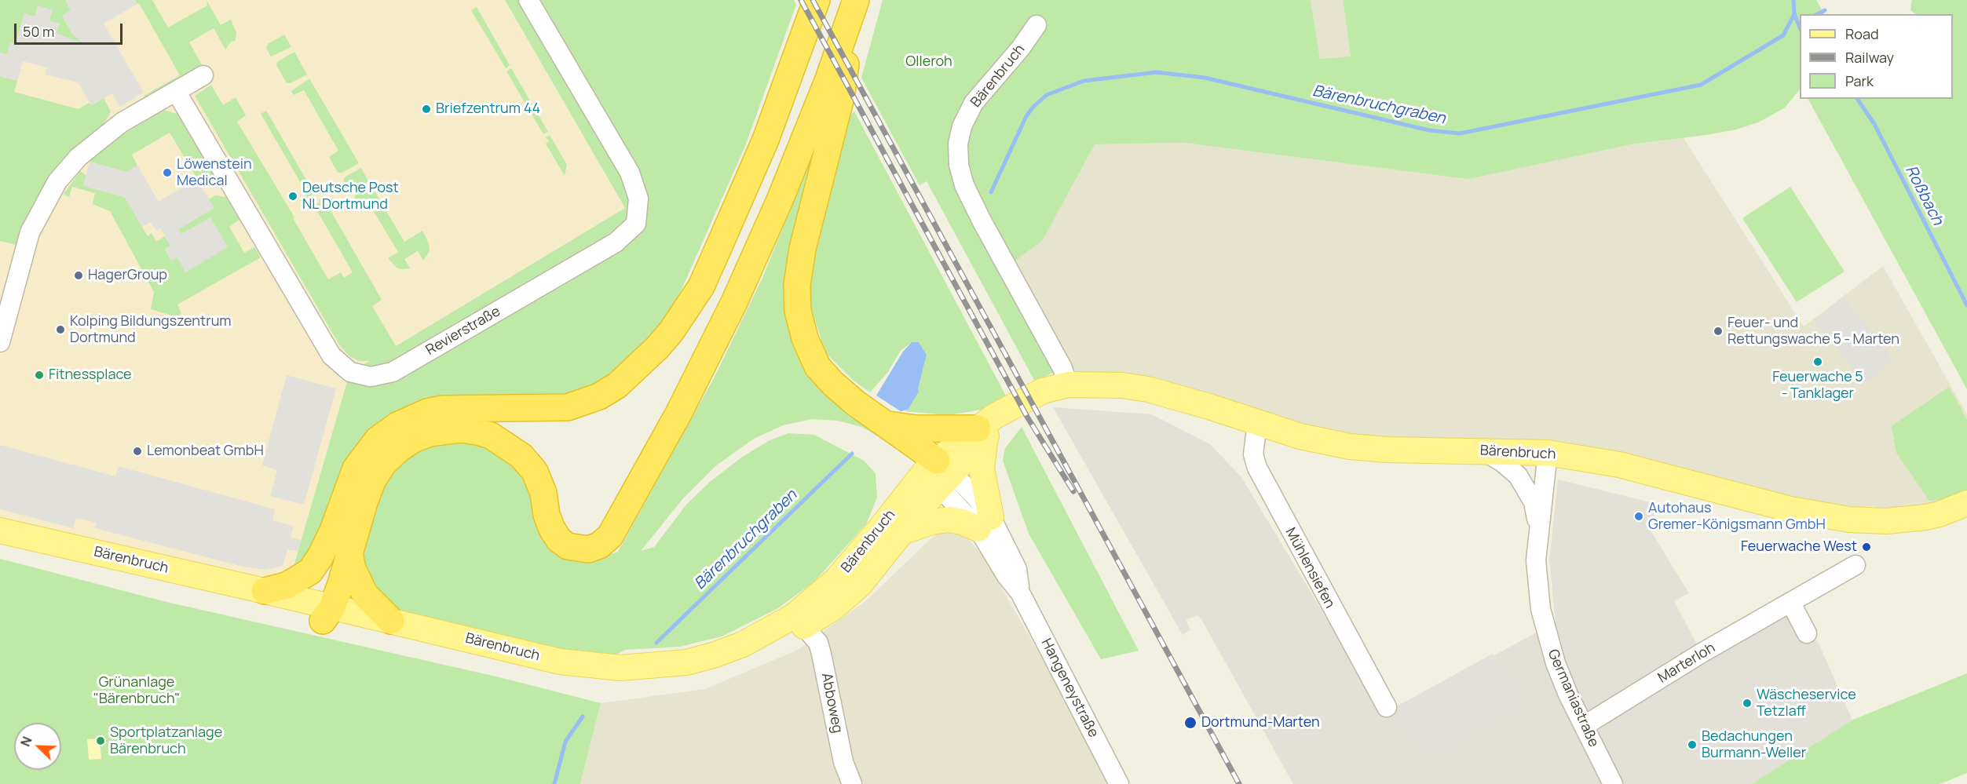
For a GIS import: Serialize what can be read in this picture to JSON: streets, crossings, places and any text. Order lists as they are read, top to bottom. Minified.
{"streets":{"main road":["Bärenbruch"],"street":["Revierstraße","Mühlensiefen","Marterloh","Hangeneystraße","Germaniastraße","Abboweg"]},"crossings":[["Bärenbruch","Mühlensiefen"],["Bärenbruch","Hangeneystraße"],["Bärenbruch","Germaniastraße"],["Bärenbruch","Abboweg"],["Marterloh","Germaniastraße"]],"water":["Bärenbruchgraben","Roßbach"],"parks":["Olleroh","Grünanlage \"Bärenbruch\""],"places":["Briefzentrum 44","Löwenstein Medical","Deutsche Post NL Dortmund","HagerGroup","Kolping Bildungszentrum Dortmund","Feuer- und Rettungswache 5 - Marten","Feuerwache 5 - Tanklager","Fitnessplace","Lemonbeat GmbH","Autohaus Gremer-Königsmann GmbH","Feuerwache West","Wäscheservice Tetzlaff","Dortmund-Marten","Sportplatzanlage Bärenbruch","Bedachungen Burmann-Weller"],"legend":["Road","Railway","Park"],"scale_bar":"50 m","north":"top left"}
